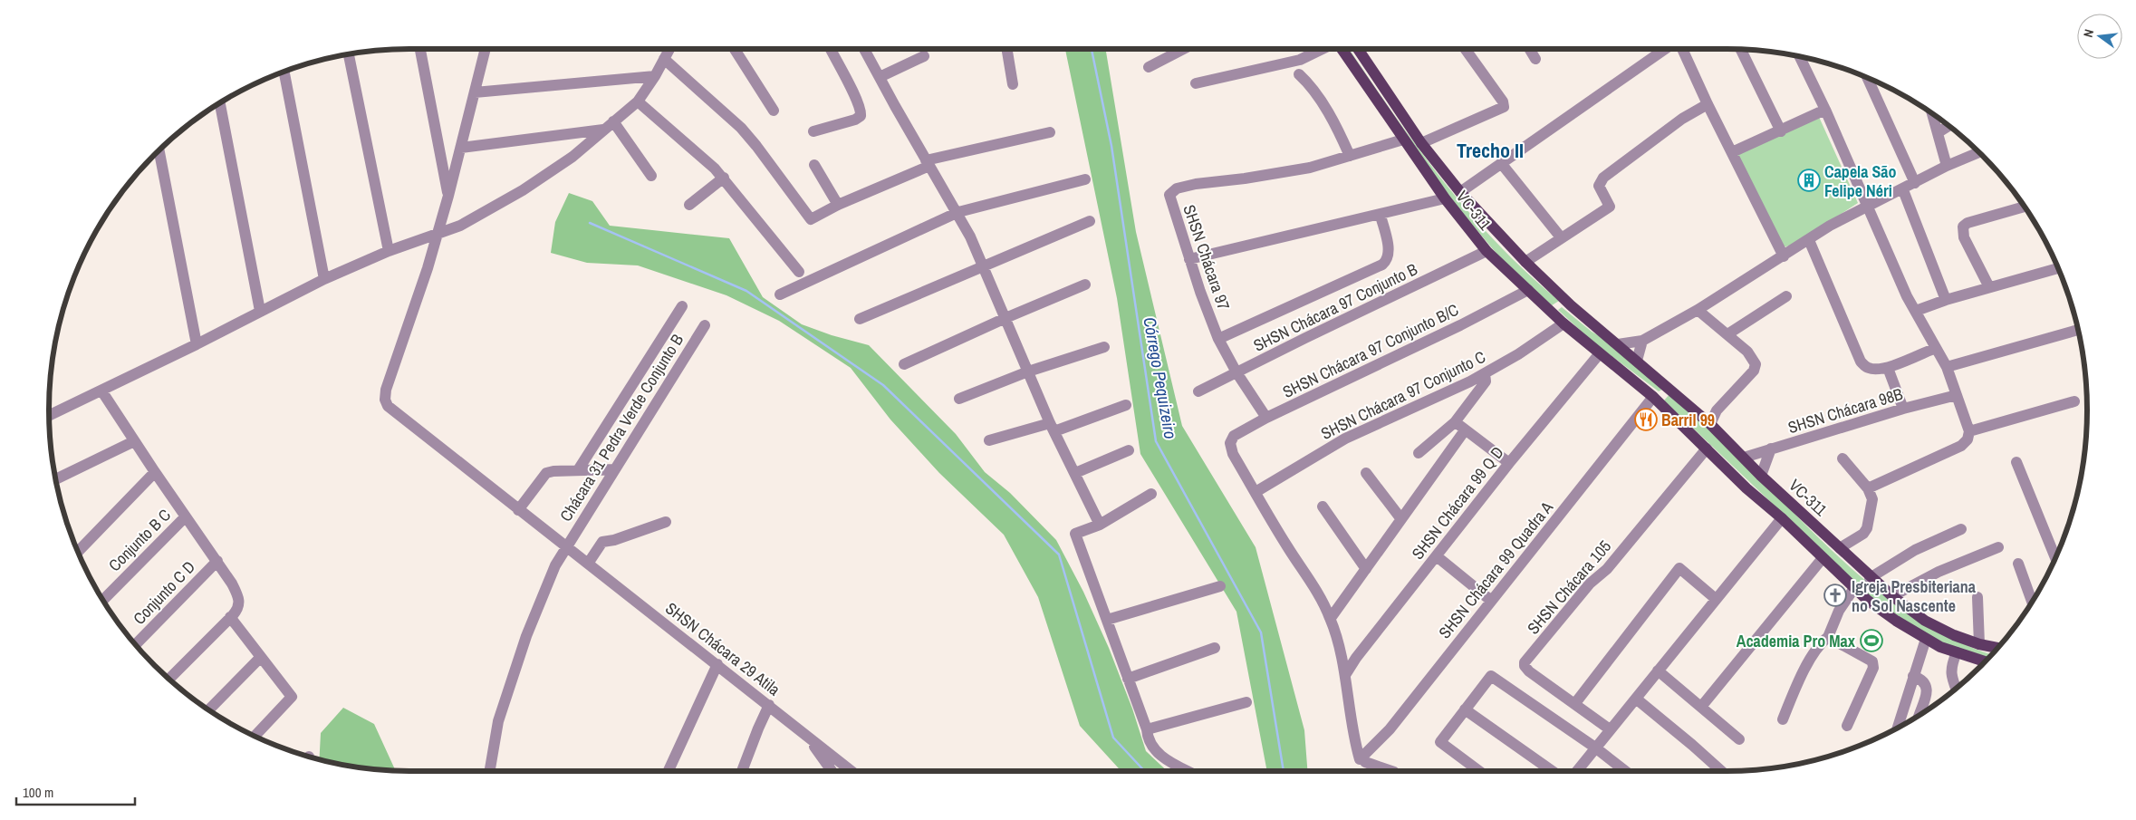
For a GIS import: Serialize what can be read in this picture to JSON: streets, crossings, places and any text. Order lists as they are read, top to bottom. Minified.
{"streets":{"main road":["VC-311"],"street":["SHSN Chácara 97","SHSN Chácara 97 Conjunto B","SHSN Chácara 97 Conjunto B/C","SHSN Chácara 97 Conjunto C","SHSN Chácara 98B","Chácara 31 Pedra Verde Conjunto B","SHSN Chácara 99 Q D","Conjunto B C","SHSN Chácara 99 Quadra A","SHSN Chácara 105","Conjunto C D","SHSN Chácara 29 Atila"]},"crossings":[["VC-311","SHSN Chácara 97"],["VC-311","SHSN Chácara 97 Conjunto B"],["VC-311","SHSN Chácara 97 Conjunto B/C"],["VC-311","SHSN Chácara 97 Conjunto C"],["VC-311","SHSN Chácara 98B"],["VC-311","SHSN Chácara 99 Q D"],["VC-311","SHSN Chácara 99 Quadra A"],["VC-311","SHSN Chácara 105"],["SHSN Chácara 97 Conjunto B/C","SHSN Chácara 97 Conjunto C"],["Chácara 31 Pedra Verde Conjunto B","SHSN Chácara 29 Atila"]],"districts":["Trecho II"],"water":["Córrego Pequizeiro"],"places":{"building":["Capela São Felipe Néri"],"restaurant":["Barril 99"],"church":["Igreja Presbiteriana no Sol Nascente"],"sports":["Academia Pro Max"]},"scale_bar":"100 m","north":"left"}
